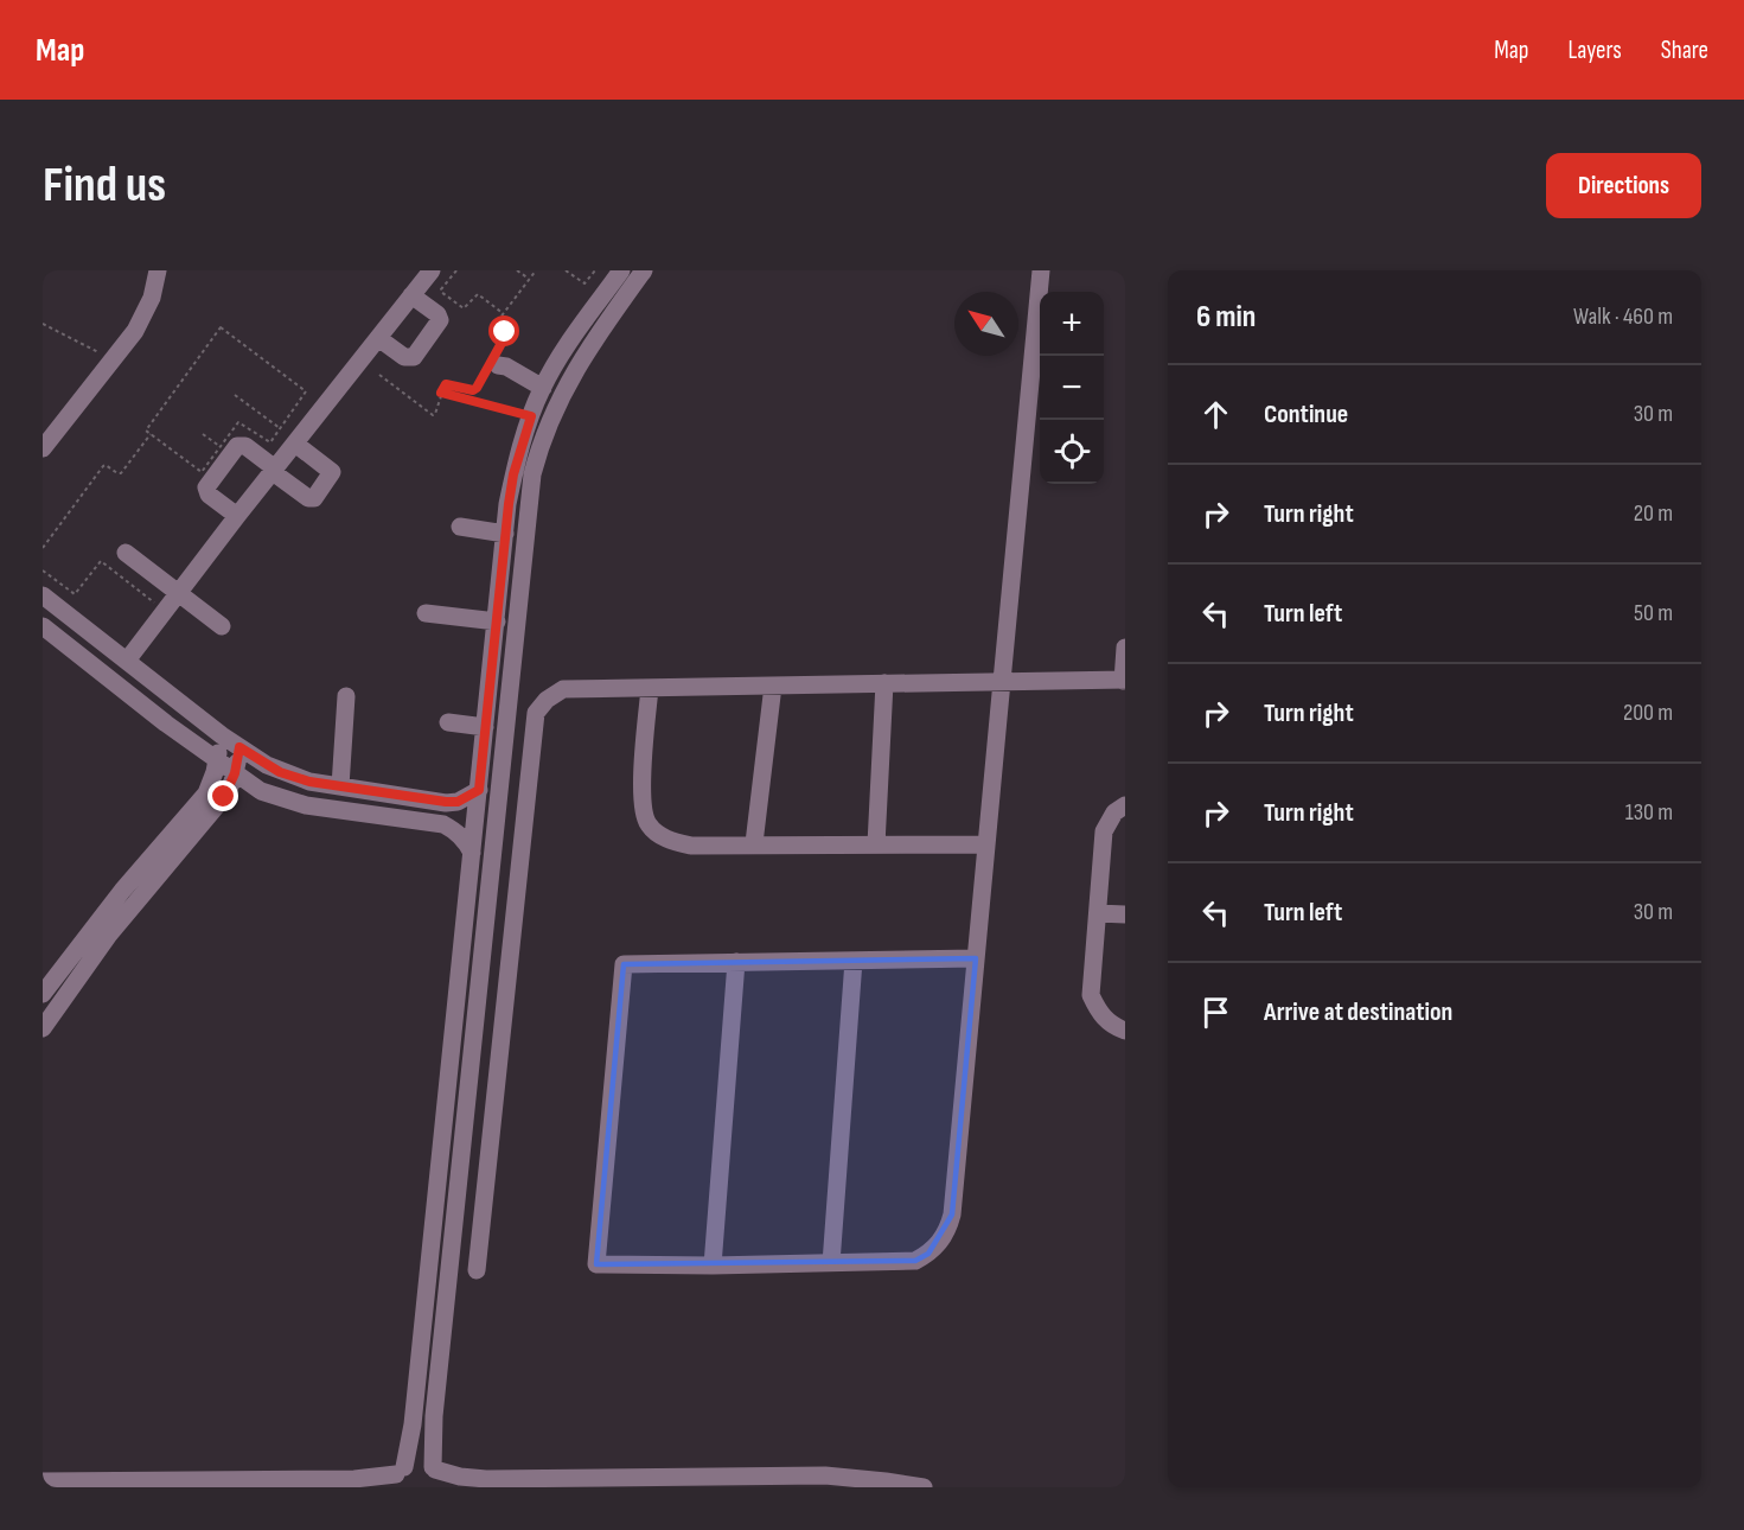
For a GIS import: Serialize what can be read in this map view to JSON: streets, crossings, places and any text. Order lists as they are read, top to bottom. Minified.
{"north":"top left","page":{"header":"Map","nav":["Map","Layers","Share"],"buttons":"Directions","title":"Find us","heading":["6 min","Walk · 460 m"],"map_buttons":["+","−"],"list":[["Continue","30 m"],["Turn right","20 m"],["Turn left","50 m"],["Turn right","200 m"],["Turn right","130 m"],["Turn left","30 m"],"Arrive at destination"]}}
